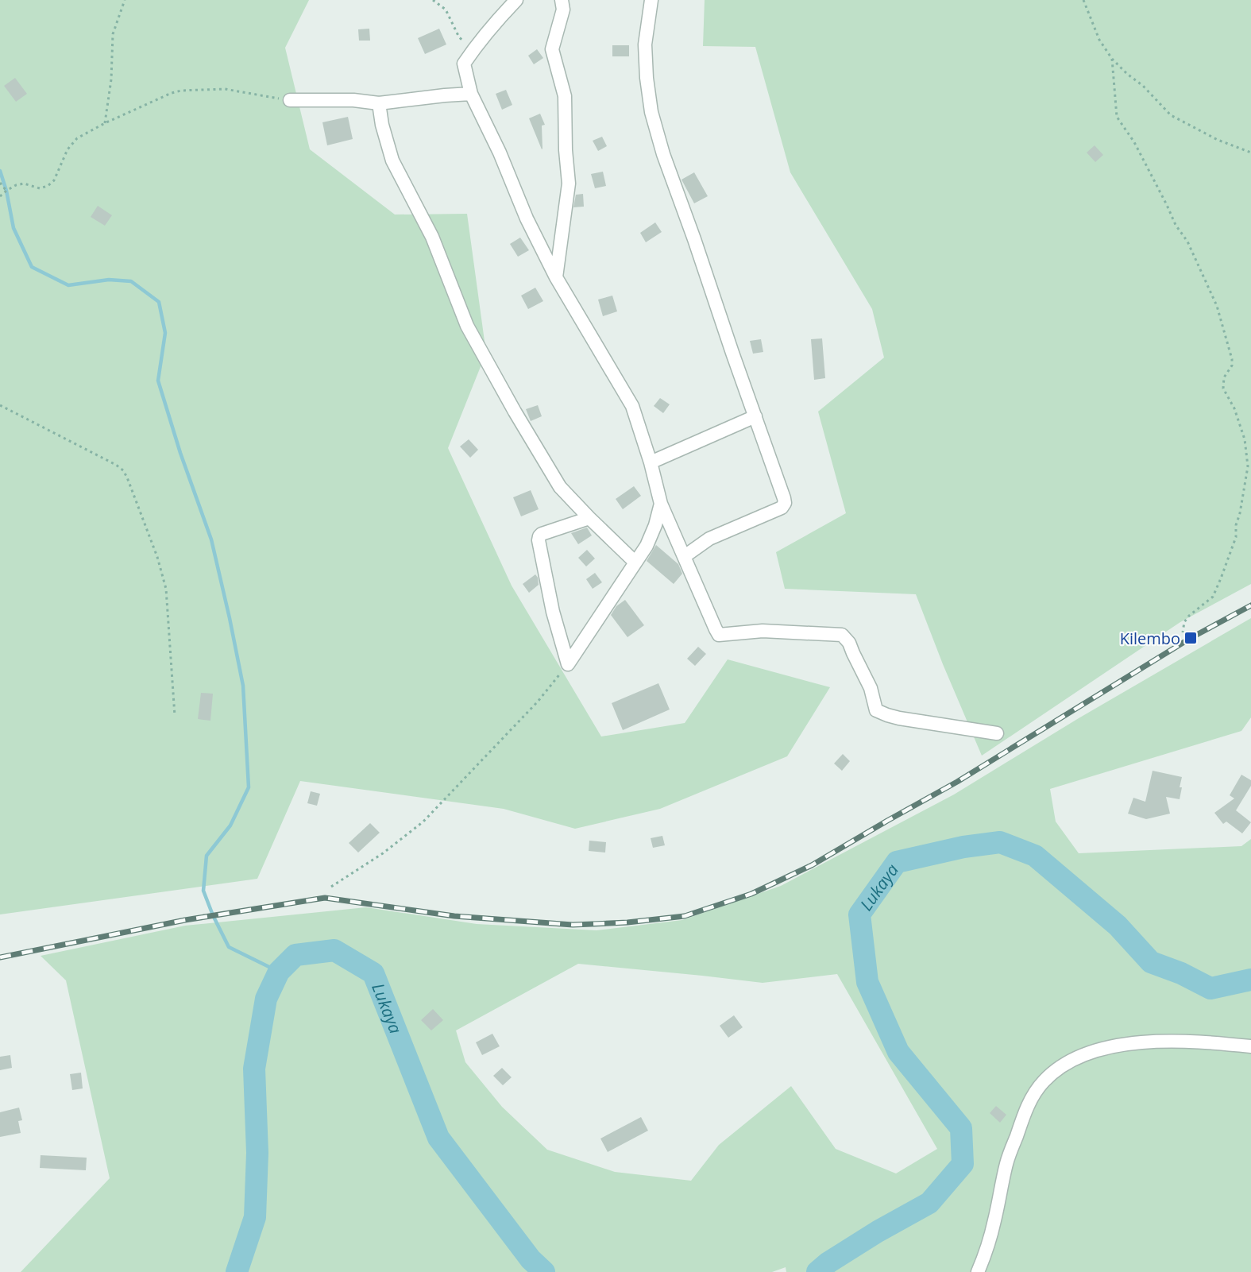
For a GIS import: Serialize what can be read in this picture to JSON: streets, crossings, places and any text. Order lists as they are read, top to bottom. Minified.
{"water":["Lukaya"],"places":{"transit":["Kilembo"]}}
